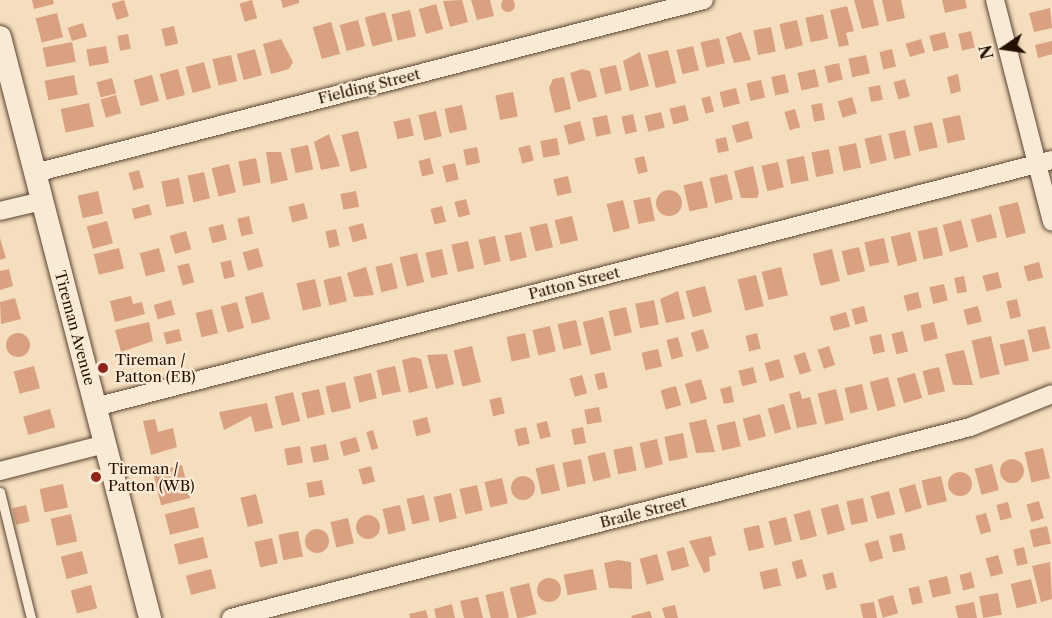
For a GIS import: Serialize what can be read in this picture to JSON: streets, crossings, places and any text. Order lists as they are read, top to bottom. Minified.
{"streets":{"street":["Fielding Street","Patton Street","Tireman Avenue","Braile Street"]},"crossings":[["Fielding Street","Tireman Avenue"],["Patton Street","Tireman Avenue"]],"places":["Tireman / Patton (EB)","Tireman / Patton (WB)"],"north":"left"}
